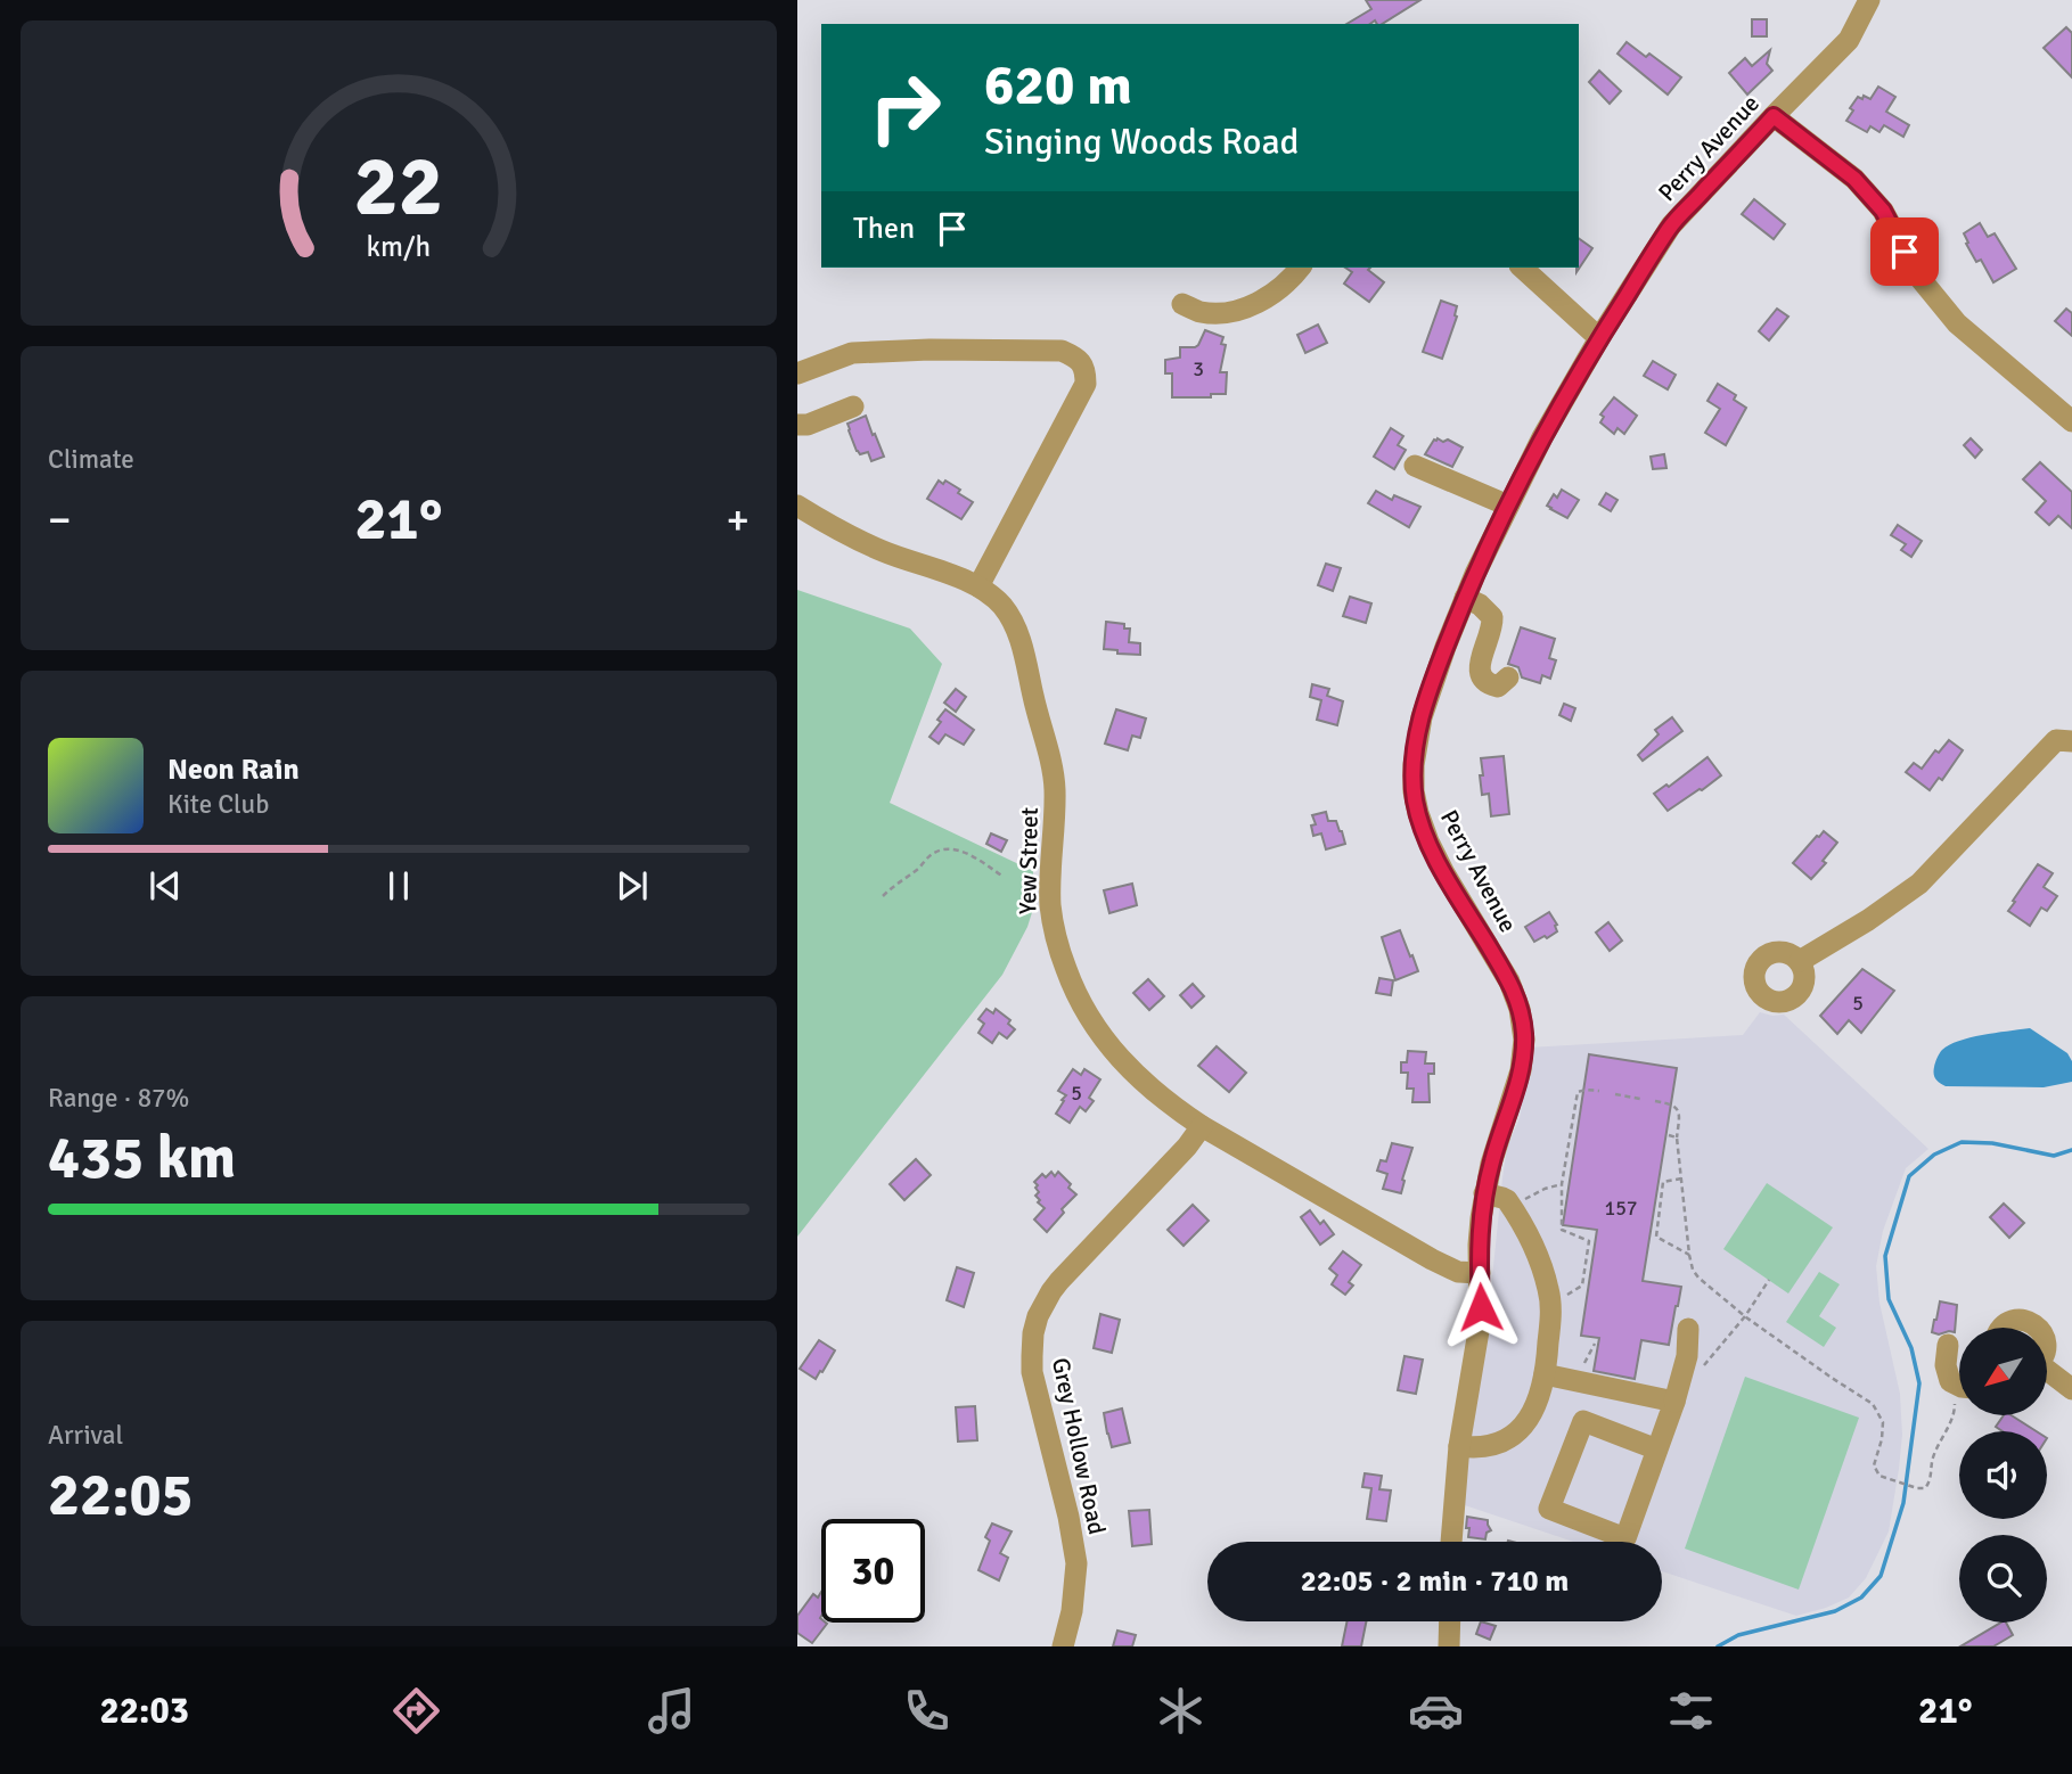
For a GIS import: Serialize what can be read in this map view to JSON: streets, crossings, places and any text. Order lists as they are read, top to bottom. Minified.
{"streets":{"street":["Perry Avenue","Yew Street","Grey Hollow Road"]},"crossings":[["Perry Avenue","Yew Street"],["Yew Street","Grey Hollow Road"]],"house_numbers":["3","5","5","157"],"north":"bottom left","page":{"turn":["620 m","Singing Woods Road"],"then":"Then","tile":["Climate",["Range · 87%","435 km"],["Arrival","22:05"]],"heat":["−","21°","+"],"song":["Neon Rain","Kite Club"],"limit":"30","trip":"22:05 · 2 min · 710 m","tabs":["22:03","21°"],"gauge":["22","km/h"]}}
